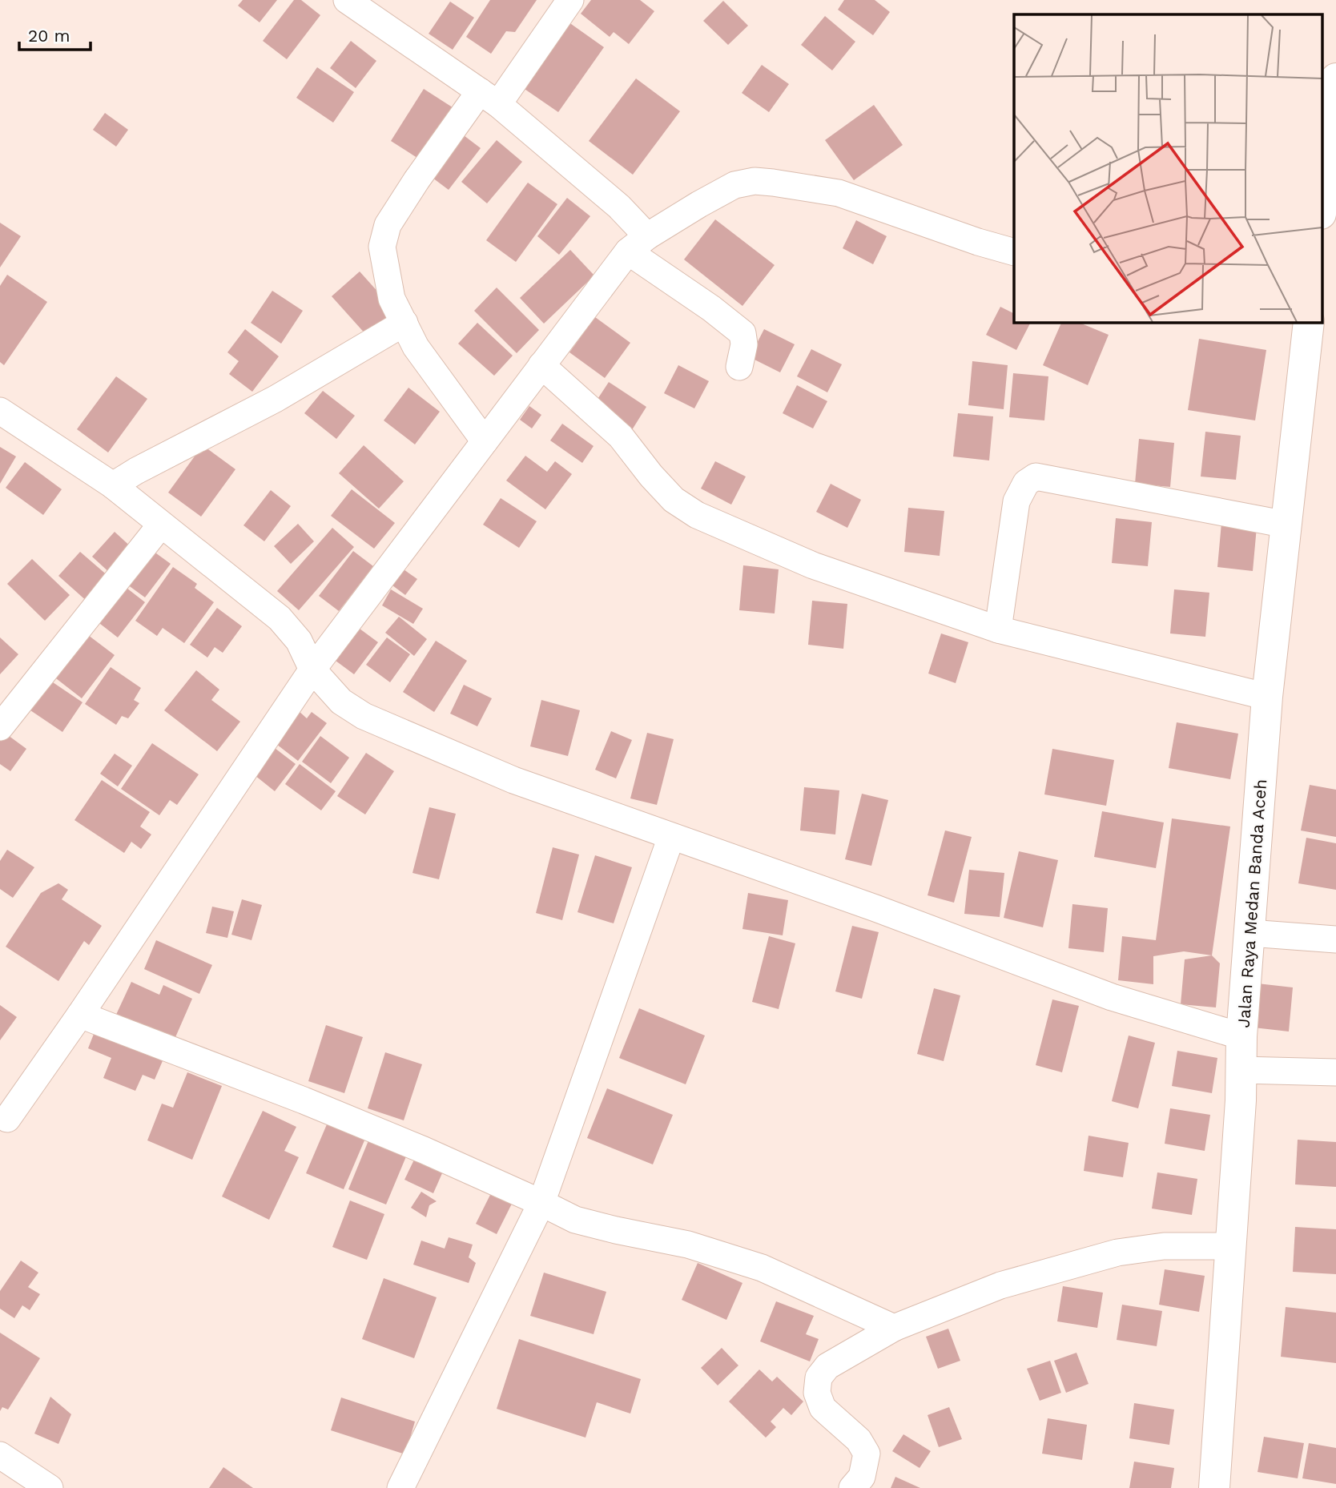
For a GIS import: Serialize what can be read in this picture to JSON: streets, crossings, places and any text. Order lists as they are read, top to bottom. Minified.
{"streets":{"highway":["Jalan Raya Medan Banda Aceh"]},"scale_bar":"20 m"}
